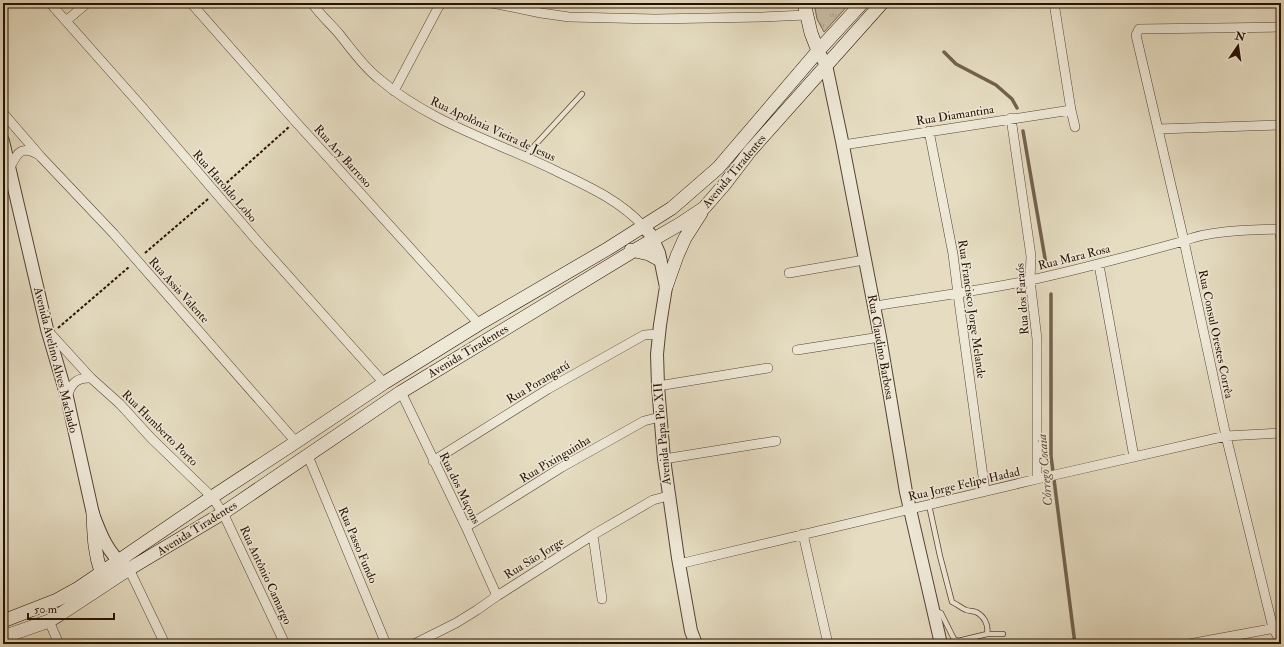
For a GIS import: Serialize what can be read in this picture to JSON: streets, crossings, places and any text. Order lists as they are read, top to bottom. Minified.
{"streets":{"main road":["Avenida Tiradentes"],"street":["Rua Diamantina","Rua Apolônia Vieira de Jesus","Rua Ary Barroso","Rua Haroldo Lobo","Rua Mara Rosa","Rua Assis Valente","Rua dos Faraós","Rua Francisco Jorge Melande","Rua Consul Orestes Corrêa","Rua Claudino Barbosa","Avenida Avelino Alves Machado","Rua Porangatú","Rua Humberto Porto","Avenida Papa Pio XII","Rua Pixinguinha","Rua Jorge Felipe Hadad","Rua dos Maçons","Rua Passo Fundo","Rua São Jorge","Rua Antônio Camargo"]},"crossings":[["Rua Diamantina","Rua dos Faraós"],["Rua Diamantina","Rua Francisco Jorge Melande"],["Rua Diamantina","Rua Claudino Barbosa"],["Rua Apolônia Vieira de Jesus","Avenida Tiradentes"],["Rua Apolônia Vieira de Jesus","Avenida Papa Pio XII"],["Rua Ary Barroso","Avenida Tiradentes"],["Avenida Tiradentes","Rua Haroldo Lobo"],["Avenida Tiradentes","Rua Assis Valente"],["Avenida Tiradentes","Rua Claudino Barbosa"],["Avenida Tiradentes","Avenida Avelino Alves Machado"],["Avenida Tiradentes","Rua Humberto Porto"],["Avenida Tiradentes","Avenida Papa Pio XII"],["Avenida Tiradentes","Rua dos Maçons"],["Avenida Tiradentes","Rua Passo Fundo"],["Avenida Tiradentes","Rua Antônio Camargo"],["Rua Mara Rosa","Rua dos Faraós"],["Rua Mara Rosa","Rua Francisco Jorge Melande"],["Rua Mara Rosa","Rua Consul Orestes Corrêa"],["Rua Mara Rosa","Rua Claudino Barbosa"],["Rua Assis Valente","Avenida Avelino Alves Machado"],["Rua dos Faraós","Rua Jorge Felipe Hadad"],["Rua Francisco Jorge Melande","Rua Jorge Felipe Hadad"],["Rua Consul Orestes Corrêa","Rua Jorge Felipe Hadad"],["Rua Claudino Barbosa","Rua Jorge Felipe Hadad"],["Avenida Avelino Alves Machado","Rua Humberto Porto"],["Rua Porangatú","Avenida Papa Pio XII"],["Rua Porangatú","Rua dos Maçons"],["Rua Humberto Porto","Rua Antônio Camargo"],["Avenida Papa Pio XII","Rua Pixinguinha"],["Avenida Papa Pio XII","Rua Jorge Felipe Hadad"],["Avenida Papa Pio XII","Rua São Jorge"],["Rua Pixinguinha","Rua dos Maçons"],["Rua dos Maçons","Rua São Jorge"]],"water":["Córrego Cocaia"],"scale_bar":"50 m","north":"top"}
